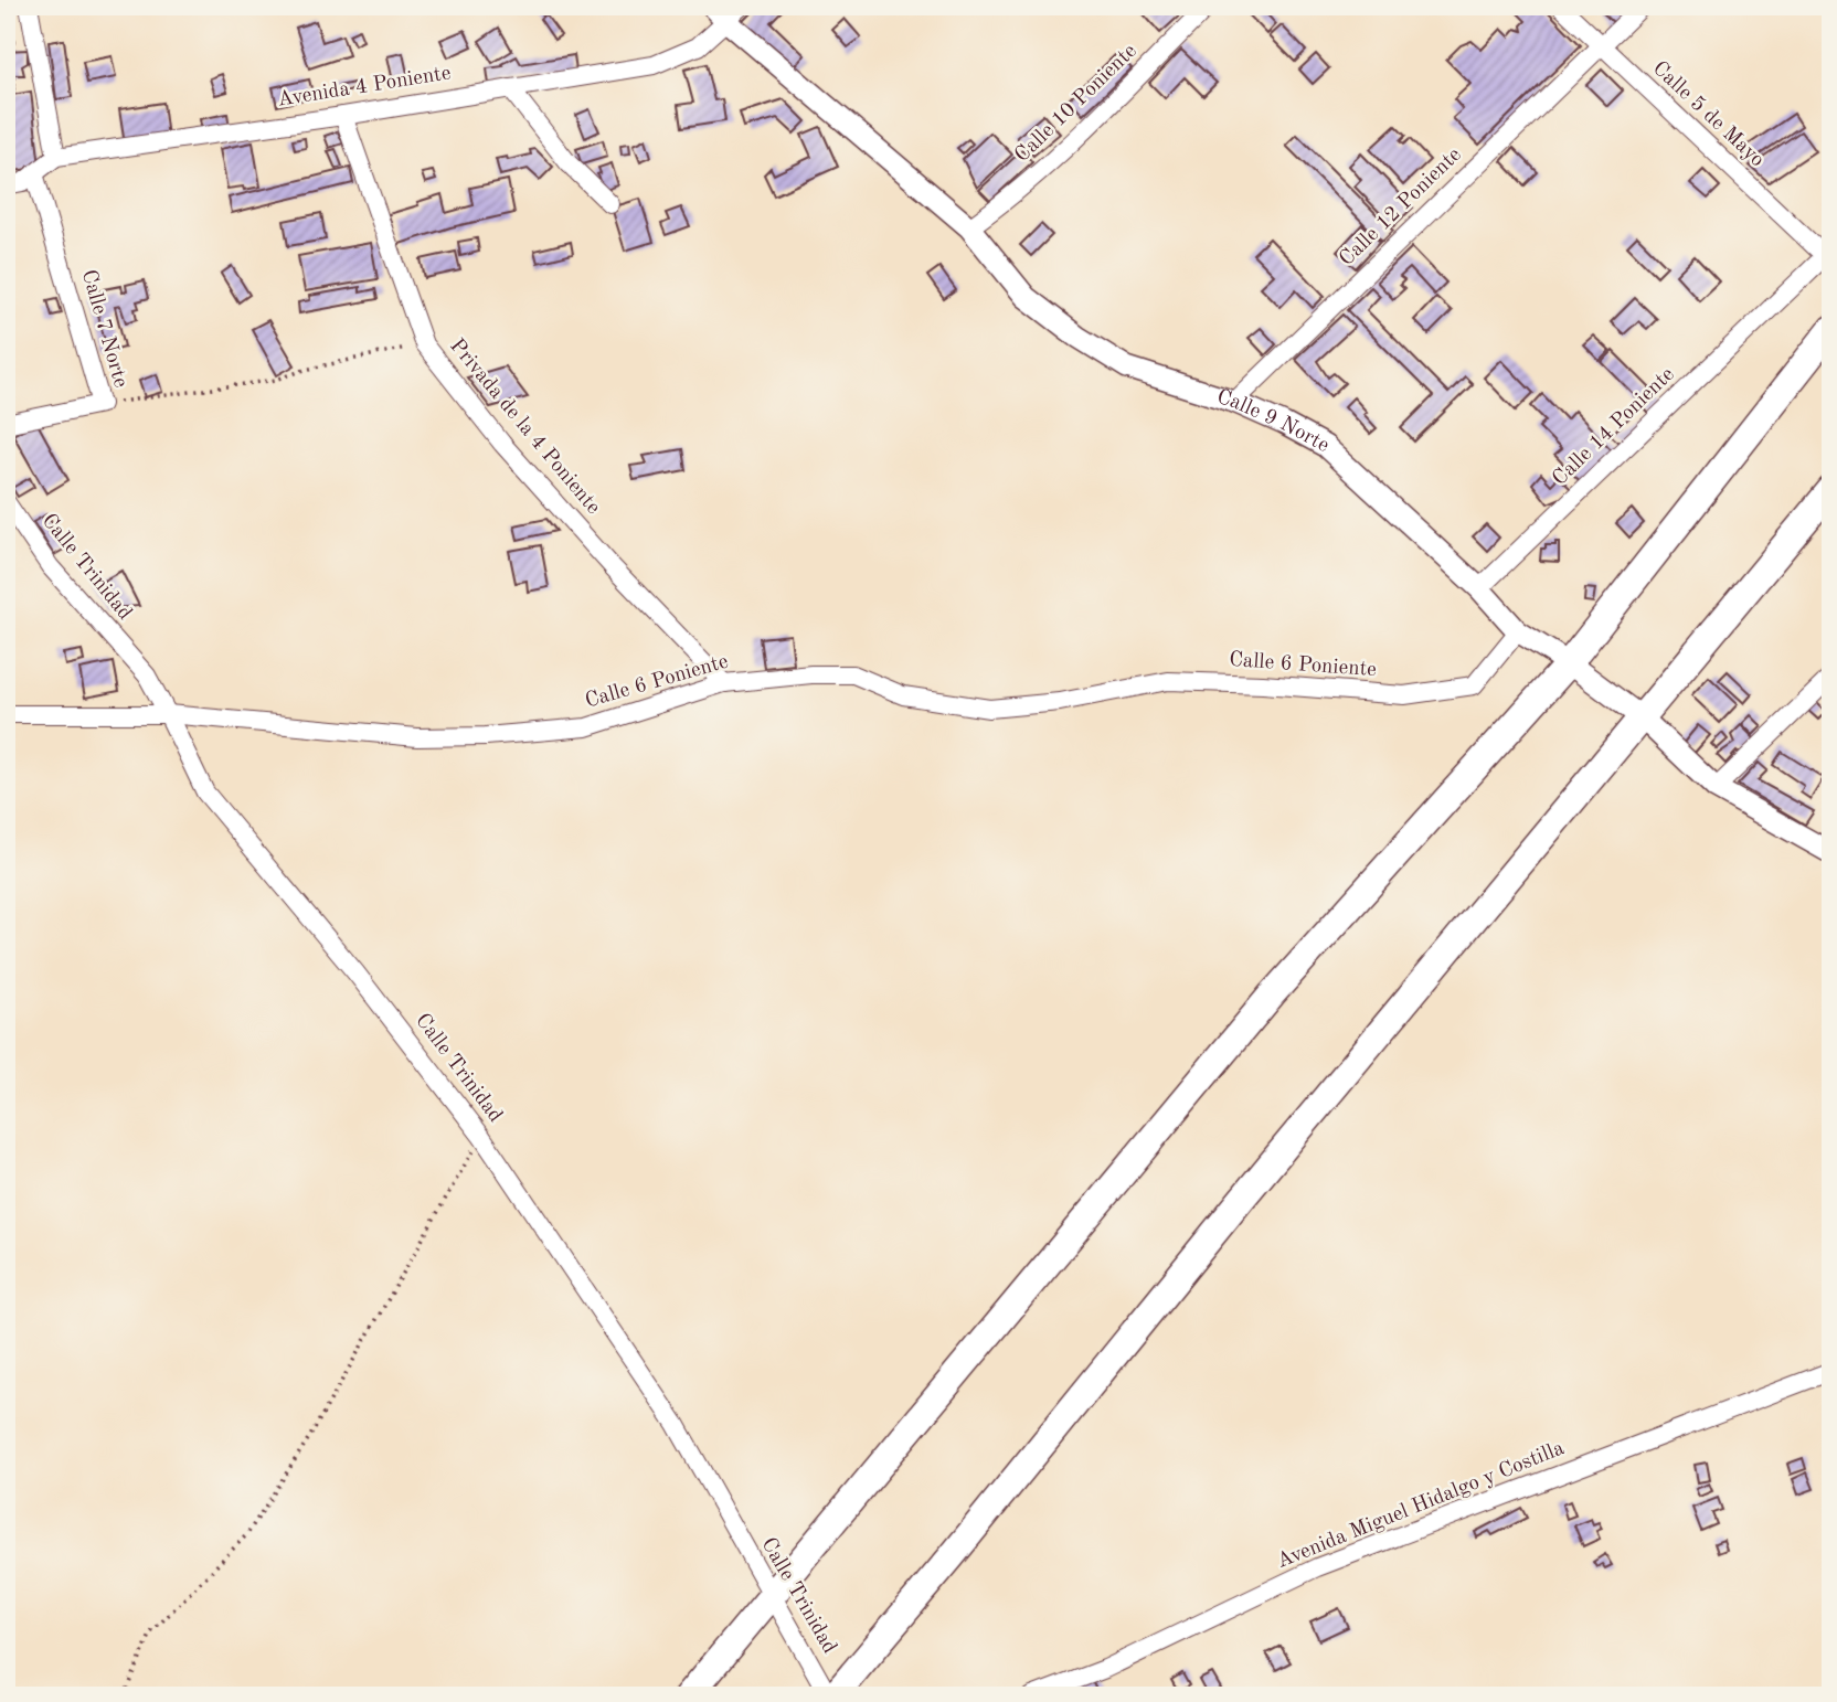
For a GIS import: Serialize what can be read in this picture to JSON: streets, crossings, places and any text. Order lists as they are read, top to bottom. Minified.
{"streets":{"street":["Avenida 4 Poniente","Calle 10 Poniente","Calle 5 de Mayo","Calle 12 Poniente","Calle 7 Norte","Calle 9 Norte","Privada de la 4 Poniente","Calle 14 Poniente","Calle Trinidad","Calle 6 Poniente","Avenida Miguel Hidalgo y Costilla"]},"crossings":[["Avenida 4 Poniente","Calle 7 Norte"],["Avenida 4 Poniente","Calle 9 Norte"],["Avenida 4 Poniente","Privada de la 4 Poniente"],["Calle 10 Poniente","Calle 9 Norte"],["Calle 5 de Mayo","Calle 12 Poniente"],["Calle 5 de Mayo","Calle 14 Poniente"],["Calle 12 Poniente","Calle 9 Norte"],["Calle 9 Norte","Calle 14 Poniente"],["Calle 9 Norte","Calle 6 Poniente"],["Privada de la 4 Poniente","Calle 6 Poniente"],["Calle Trinidad","Calle 6 Poniente"]]}
